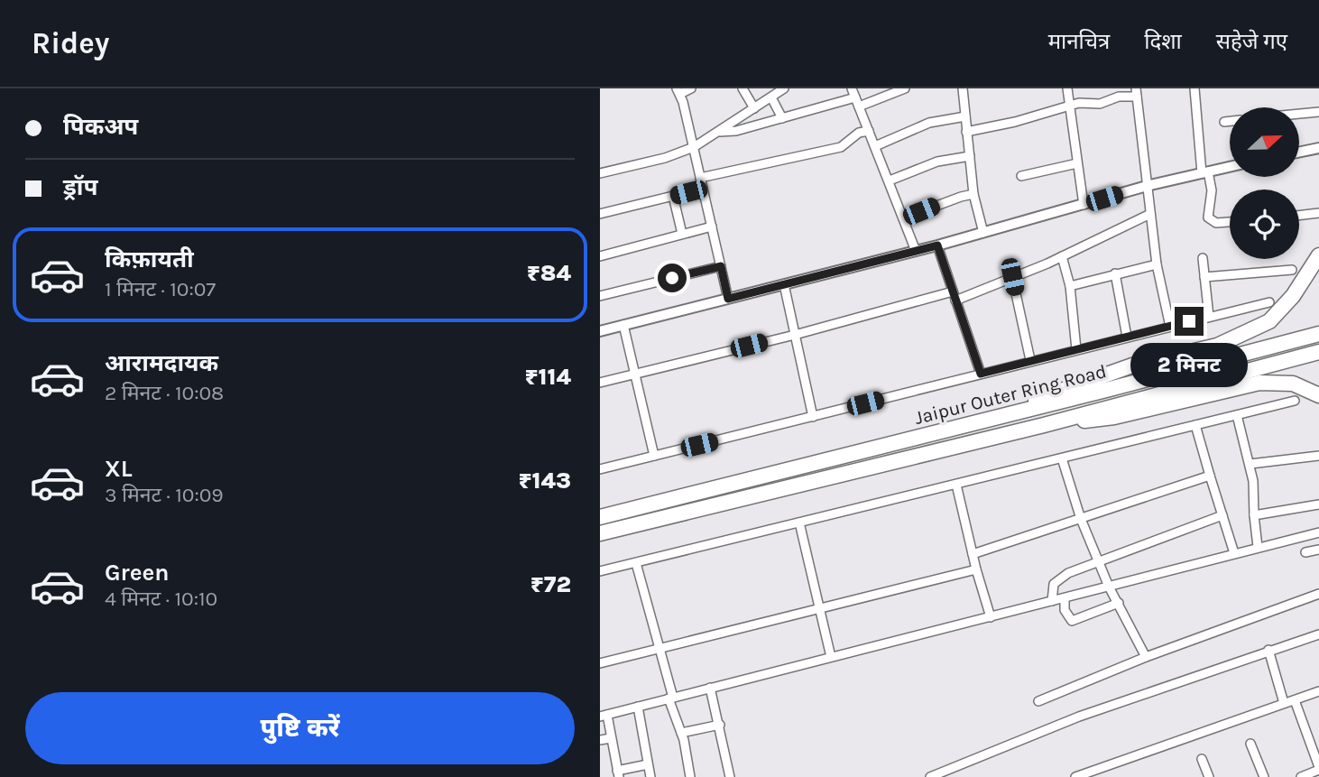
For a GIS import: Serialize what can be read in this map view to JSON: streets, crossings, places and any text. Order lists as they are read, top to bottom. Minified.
{"streets":{"highway":["Jaipur Outer Ring Road"]},"north":"right","page":{"header":"Ridey","nav":["मानचित्र","दिशा","सहेजे गए"],"banner":["पिकअप","ड्रॉप"],"list":[{"name":"किफ़ायती","note":"1 मिनट · 10:07","value":"₹84"},{"name":"आरामदायक","note":"2 मिनट · 10:08","value":"₹114"},{"name":"XL","note":"3 मिनट · 10:09","value":"₹143"},{"name":"Green","note":"4 मिनट · 10:10","value":"₹72"}],"bubble":"2 मिनट","buttons":"पुष्टि करें"}}
